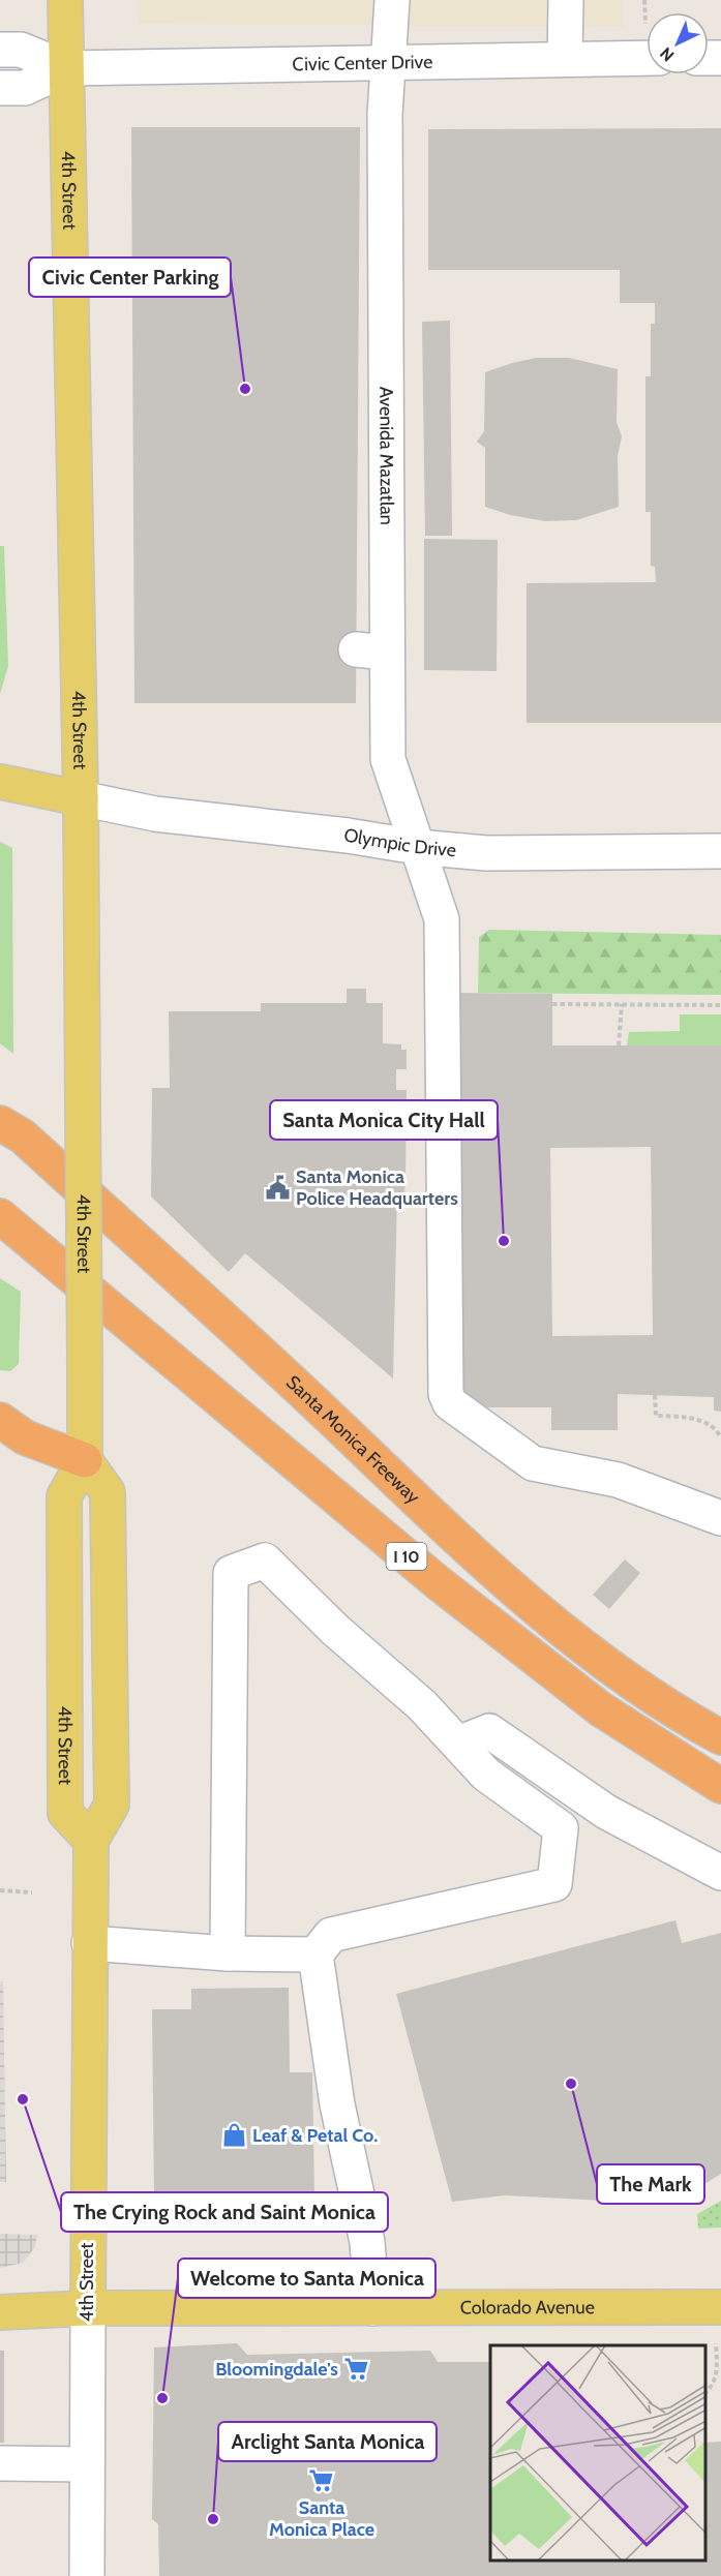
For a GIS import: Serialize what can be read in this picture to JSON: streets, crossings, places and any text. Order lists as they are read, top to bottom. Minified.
{"streets":{"highway":["Santa Monica Freeway","I 10"],"main road":["4th Street","Colorado Avenue"],"street":["Civic Center Drive","Avenida Mazatlan","Olympic Drive"]},"crossings":[["Civic Center Drive","4th Street"],["Civic Center Drive","Avenida Mazatlan"],["4th Street","Olympic Drive"],["4th Street","Colorado Avenue"],["Avenida Mazatlan","Olympic Drive"]],"places":{"other":["Civic Center Parking","Santa Monica City Hall","The Mark","The Crying Rock and Saint Monica","Welcome to Santa Monica","Arclight Santa Monica"],"public building":["Santa Monica Police Headquarters"],"shop":["Leaf & Petal Co."],"supermarket":["Bloomingdale's","Santa Monica Place"]},"north":"bottom left"}
